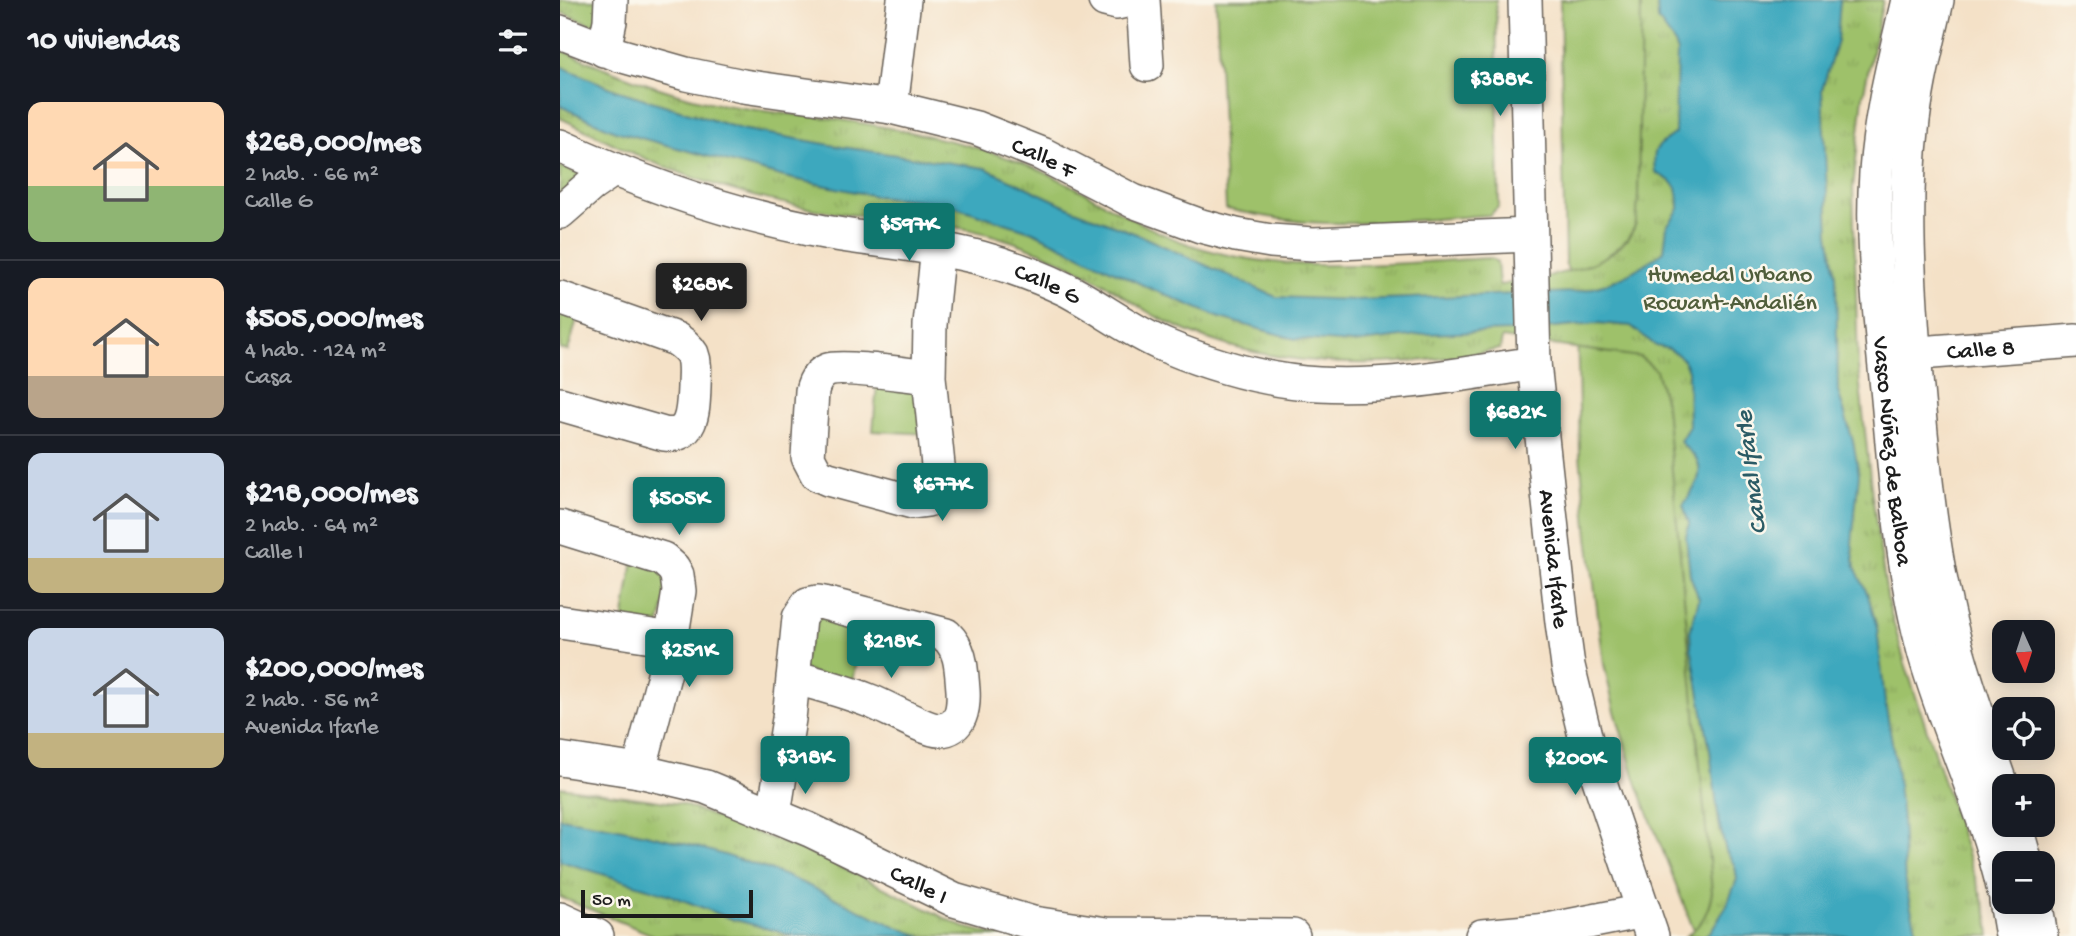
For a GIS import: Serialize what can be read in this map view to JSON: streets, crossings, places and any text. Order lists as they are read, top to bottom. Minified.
{"streets":{"street":["Calle F","Calle G","Calle 8","Vasco Núñez de Balboa","Avenida Ifarle","Calle I"]},"crossings":[["Calle F","Avenida Ifarle"],["Calle G","Avenida Ifarle"],["Calle 8","Vasco Núñez de Balboa"]],"water":["Canal Ifarle"],"parks":["Humedal Urbano Rocuant-Andalién"],"scale_bar":"50 m","north":"bottom","page":{"heading":"10 viviendas","price":["$388K","$597K","$268K","$682K","$677K","$505K","$218K","$251K","$318K","$200K"],"list":[{"name":"$268,000/mes","note":"2 hab. · 66 m² · Calle G"},{"name":"$505,000/mes","note":"4 hab. · 124 m² · Casa"},{"name":"$218,000/mes","note":"2 hab. · 64 m² · Calle I"},{"name":"$200,000/mes","note":"2 hab. · 56 m² · Avenida Ifarle"}],"map_buttons":["+","−"],"scale":"50 m"}}
